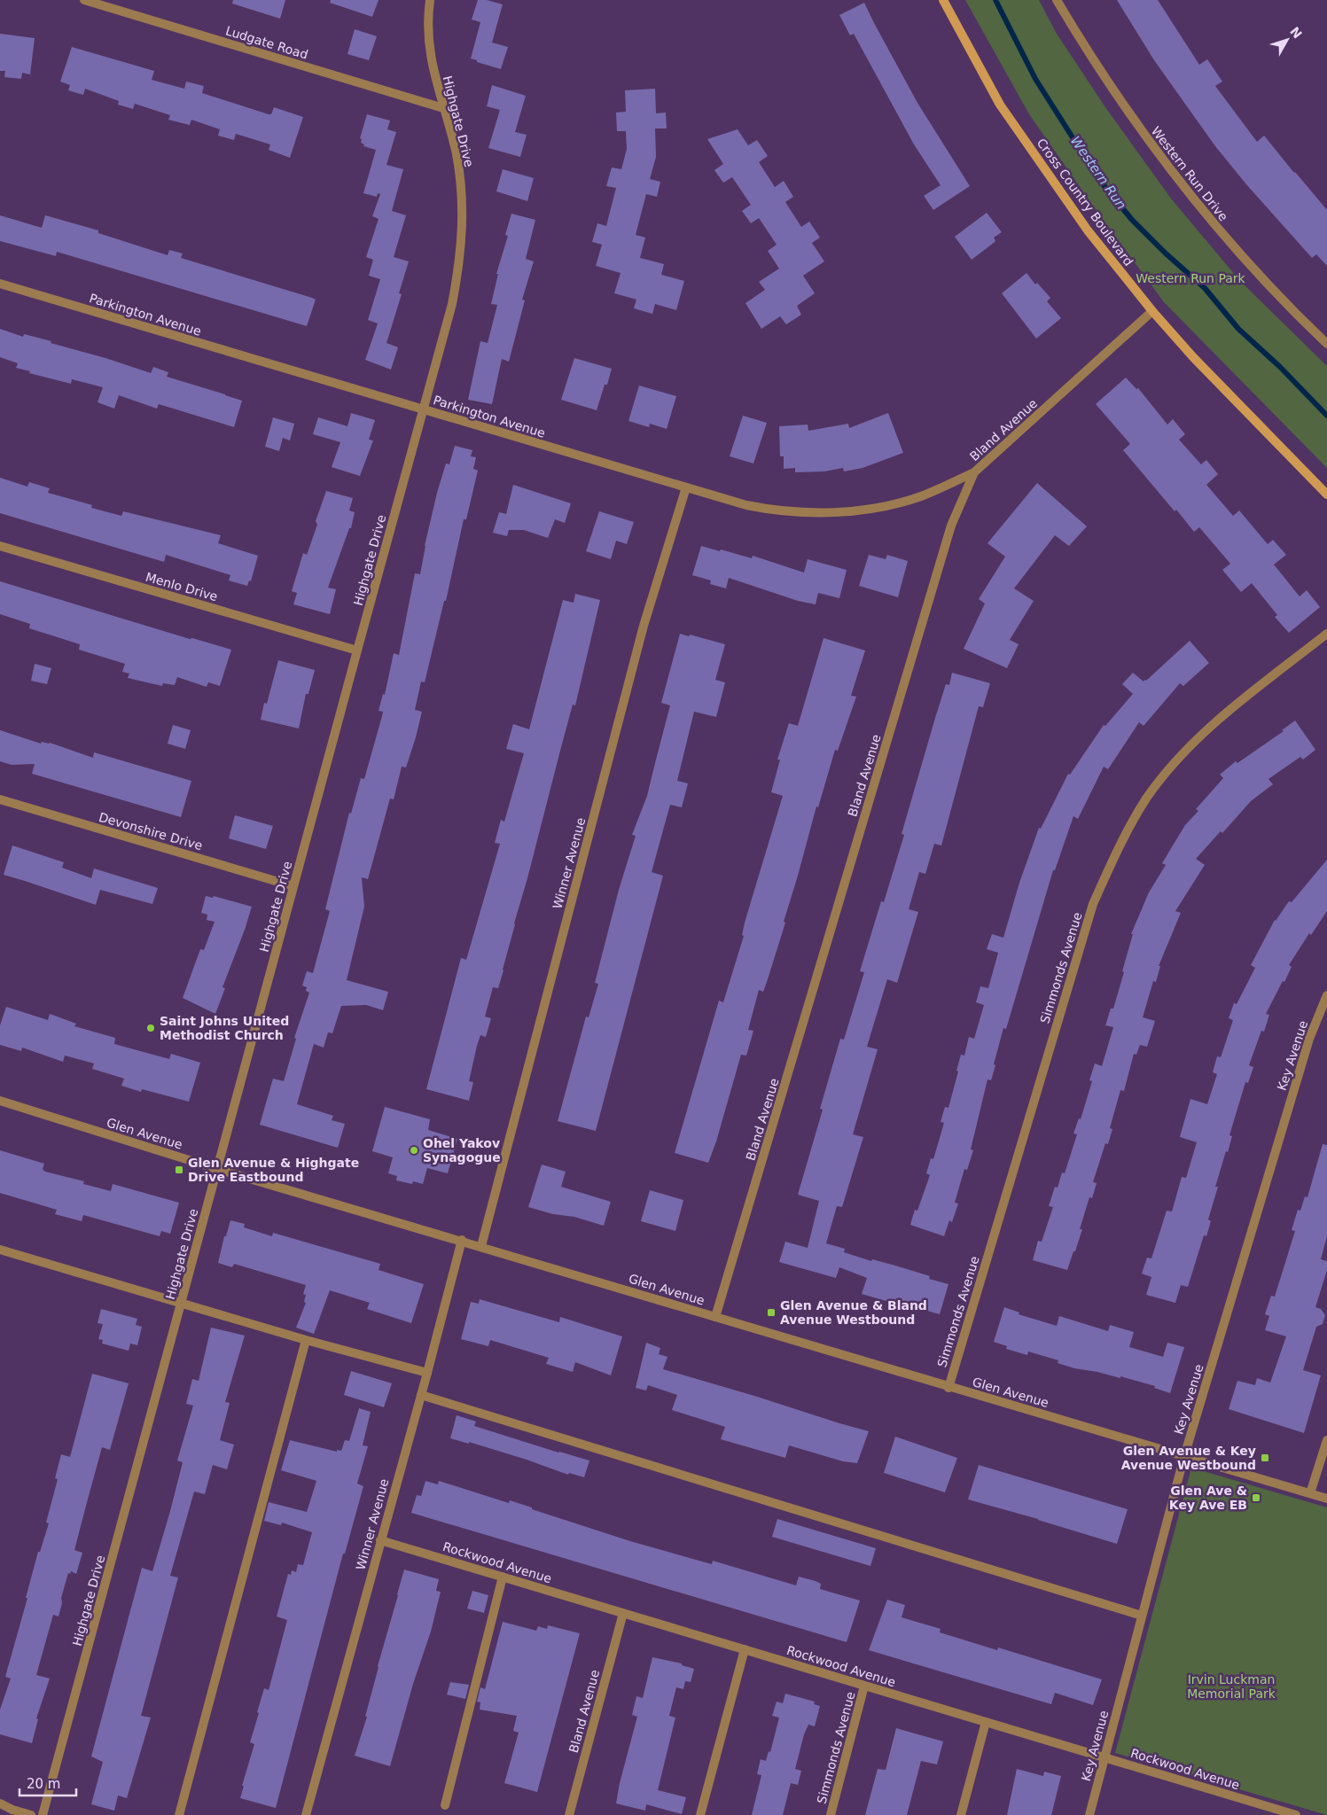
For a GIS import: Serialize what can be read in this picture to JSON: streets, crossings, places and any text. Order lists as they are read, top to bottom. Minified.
{"streets":{"main road":["Cross Country Boulevard"],"street":["Ludgate Road","Highgate Drive","Western Run Drive","Parkington Avenue","Bland Avenue","Menlo Drive","Devonshire Drive","Winner Avenue","Simmonds Avenue","Key Avenue","Glen Avenue","Rockwood Avenue"]},"crossings":[["Ludgate Road","Highgate Drive"],["Highgate Drive","Parkington Avenue"],["Highgate Drive","Menlo Drive"],["Highgate Drive","Devonshire Drive"],["Highgate Drive","Glen Avenue"],["Cross Country Boulevard","Bland Avenue"],["Parkington Avenue","Bland Avenue"],["Parkington Avenue","Winner Avenue"],["Bland Avenue","Glen Avenue"],["Bland Avenue","Rockwood Avenue"],["Winner Avenue","Glen Avenue"],["Winner Avenue","Rockwood Avenue"],["Simmonds Avenue","Glen Avenue"],["Simmonds Avenue","Rockwood Avenue"],["Key Avenue","Glen Avenue"],["Key Avenue","Rockwood Avenue"]],"water":["Western Run"],"parks":["Western Run Park","Irvin Luckman Memorial Park"],"places":{"other":["Saint Johns United Methodist Church","Ohel Yakov Synagogue"],"transit":["Glen Avenue & Highgate Drive Eastbound","Glen Avenue & Bland Avenue Westbound","Glen Avenue & Key Avenue Westbound","Glen Ave & Key Ave EB"]},"scale_bar":"20 m","north":"top right"}
